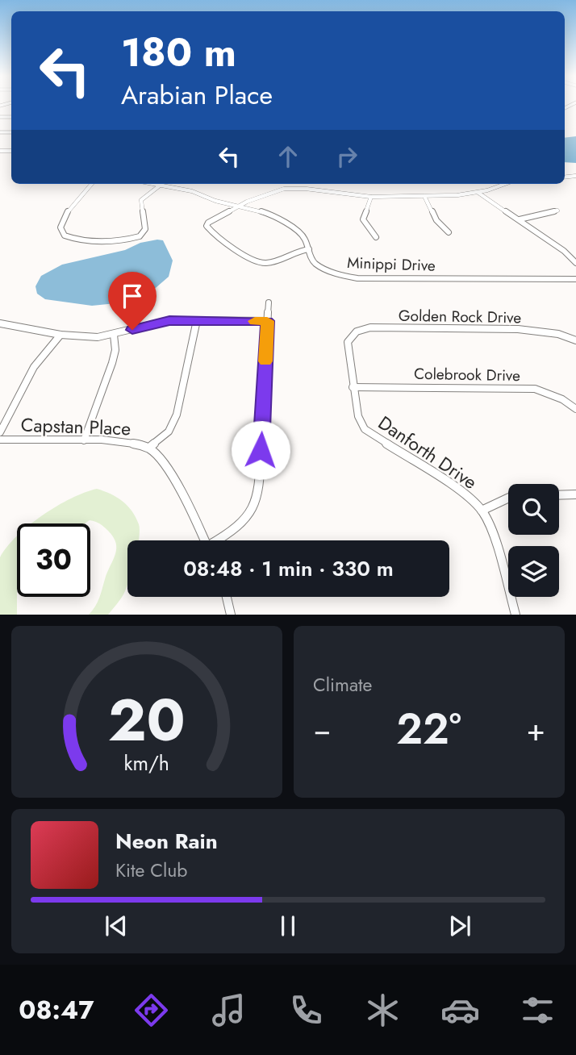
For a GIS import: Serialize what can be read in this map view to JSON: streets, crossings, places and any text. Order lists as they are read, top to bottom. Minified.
{"streets":{"street":["Minippi Drive","Golden Rock Drive","Colebrook Drive","Capstan Place","Danforth Drive"]},"crossings":[["Golden Rock Drive","Danforth Drive"],["Colebrook Drive","Danforth Drive"]],"page":{"turn":["180 m","Arabian Place"],"limit":"30","trip":"08:48 · 1 min · 330 m","tile":"Climate","heat":["−","22°","+"],"song":["Neon Rain","Kite Club"],"tabs":"08:47","gauge":["20","km/h"]}}
